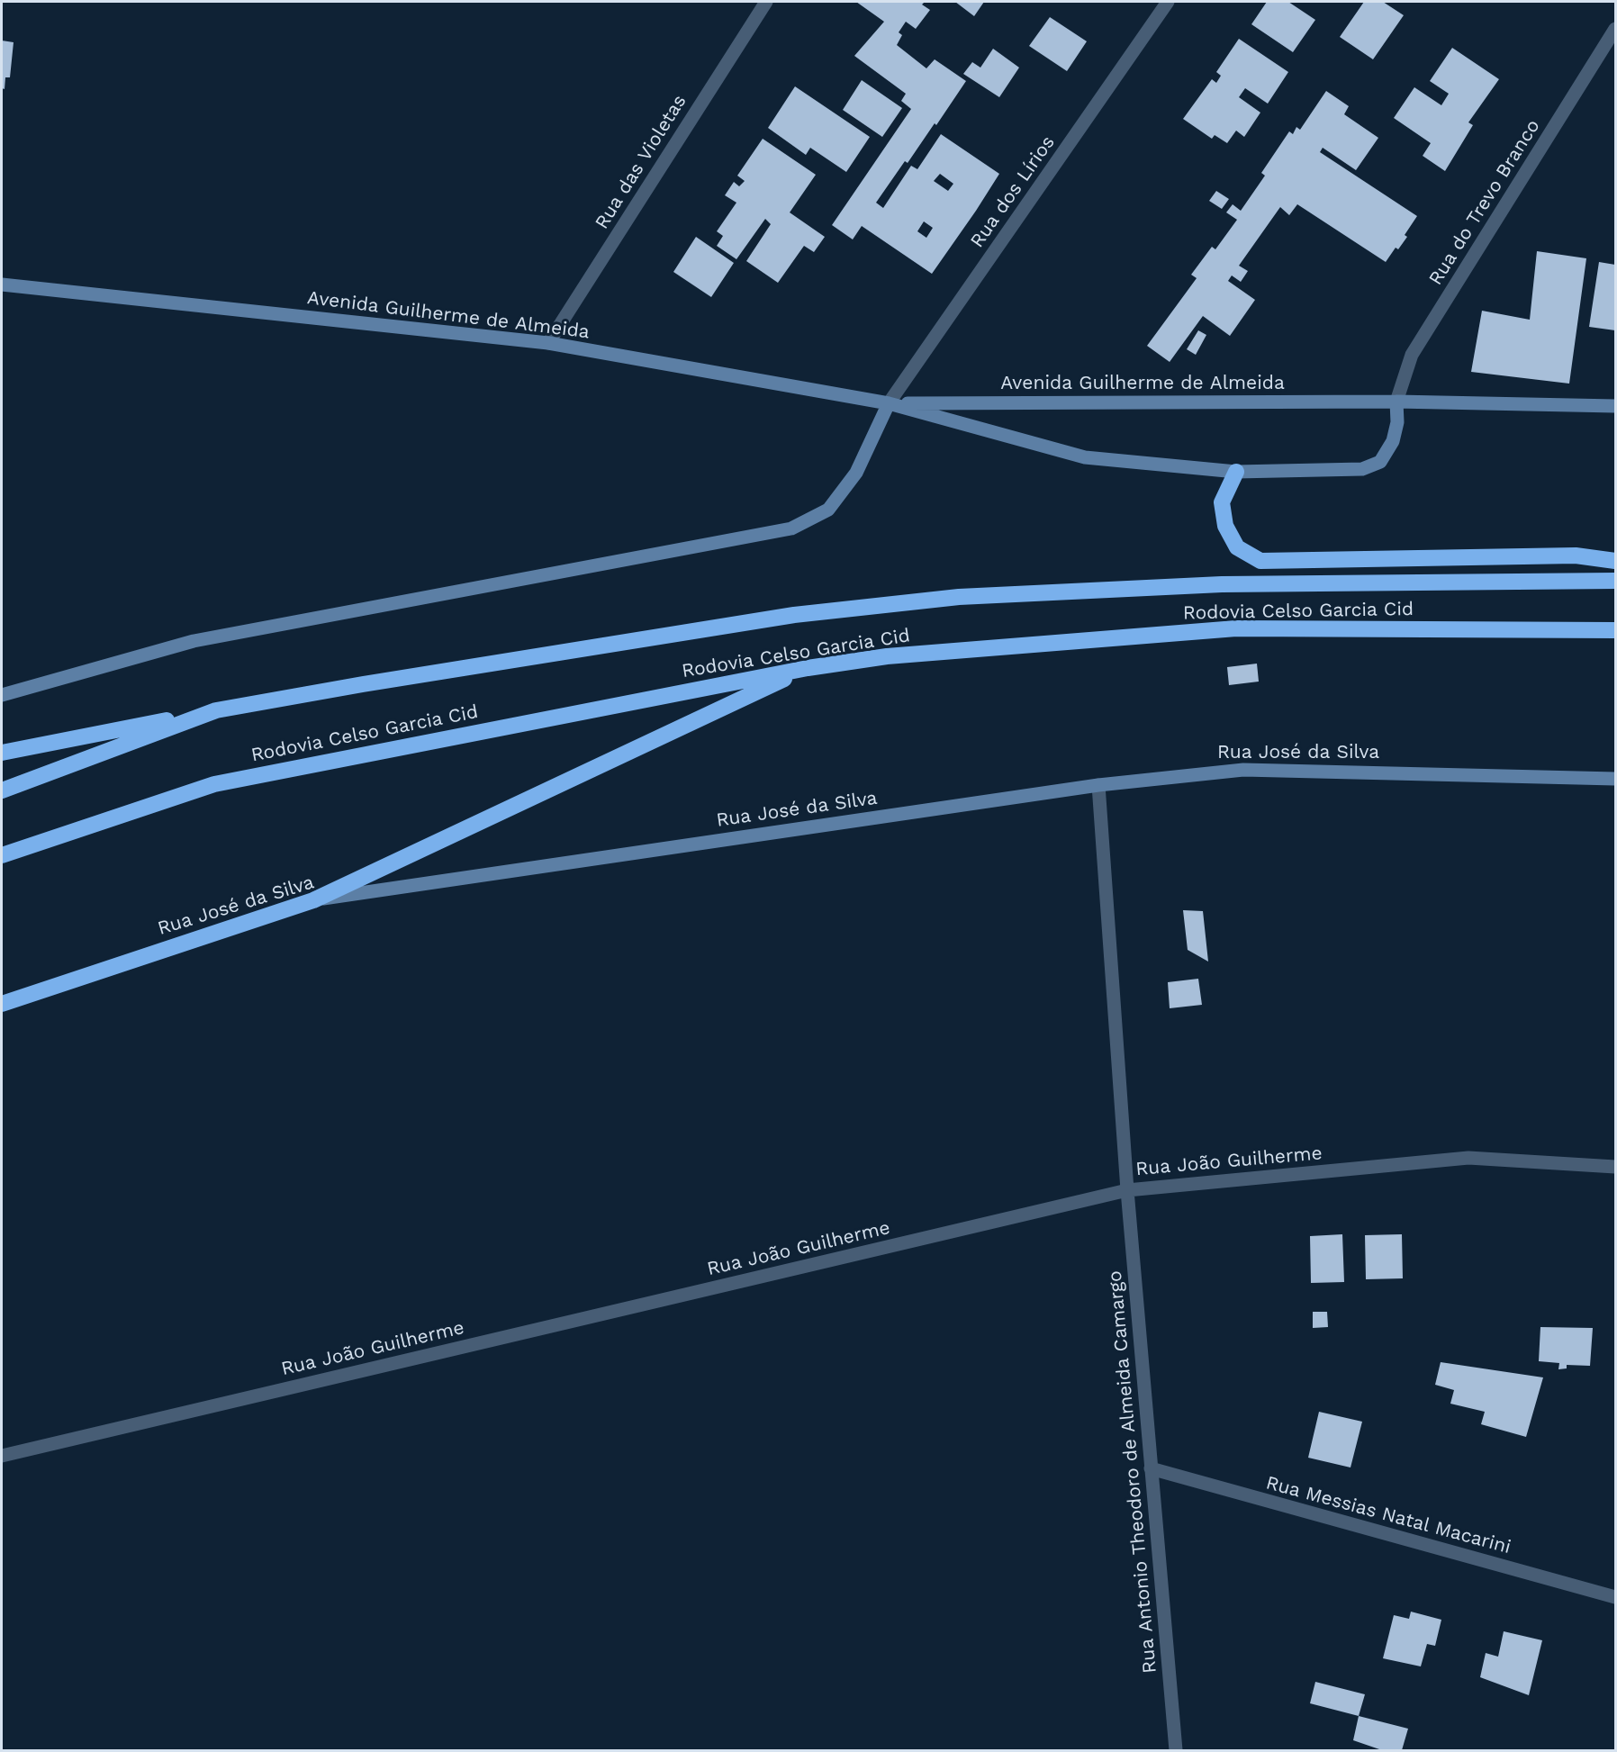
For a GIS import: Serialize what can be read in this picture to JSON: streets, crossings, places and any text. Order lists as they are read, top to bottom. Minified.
{"streets":{"highway":["Rodovia Celso Garcia Cid","Rua José da Silva"],"street":["Rua das Violetas","Rua dos Lírios","Rua do Trevo Branco","Avenida Guilherme de Almeida","Rua João Guilherme","Rua Antonio Theodoro de Almeida Camargo","Rua Messias Natal Macarini"]},"crossings":[["Rua das Violetas","Avenida Guilherme de Almeida"],["Rua dos Lírios","Avenida Guilherme de Almeida"],["Rua do Trevo Branco","Avenida Guilherme de Almeida"],["Rua José da Silva","Rua Antonio Theodoro de Almeida Camargo"],["Rua João Guilherme","Rua Antonio Theodoro de Almeida Camargo"],["Rua Antonio Theodoro de Almeida Camargo","Rua Messias Natal Macarini"]]}
